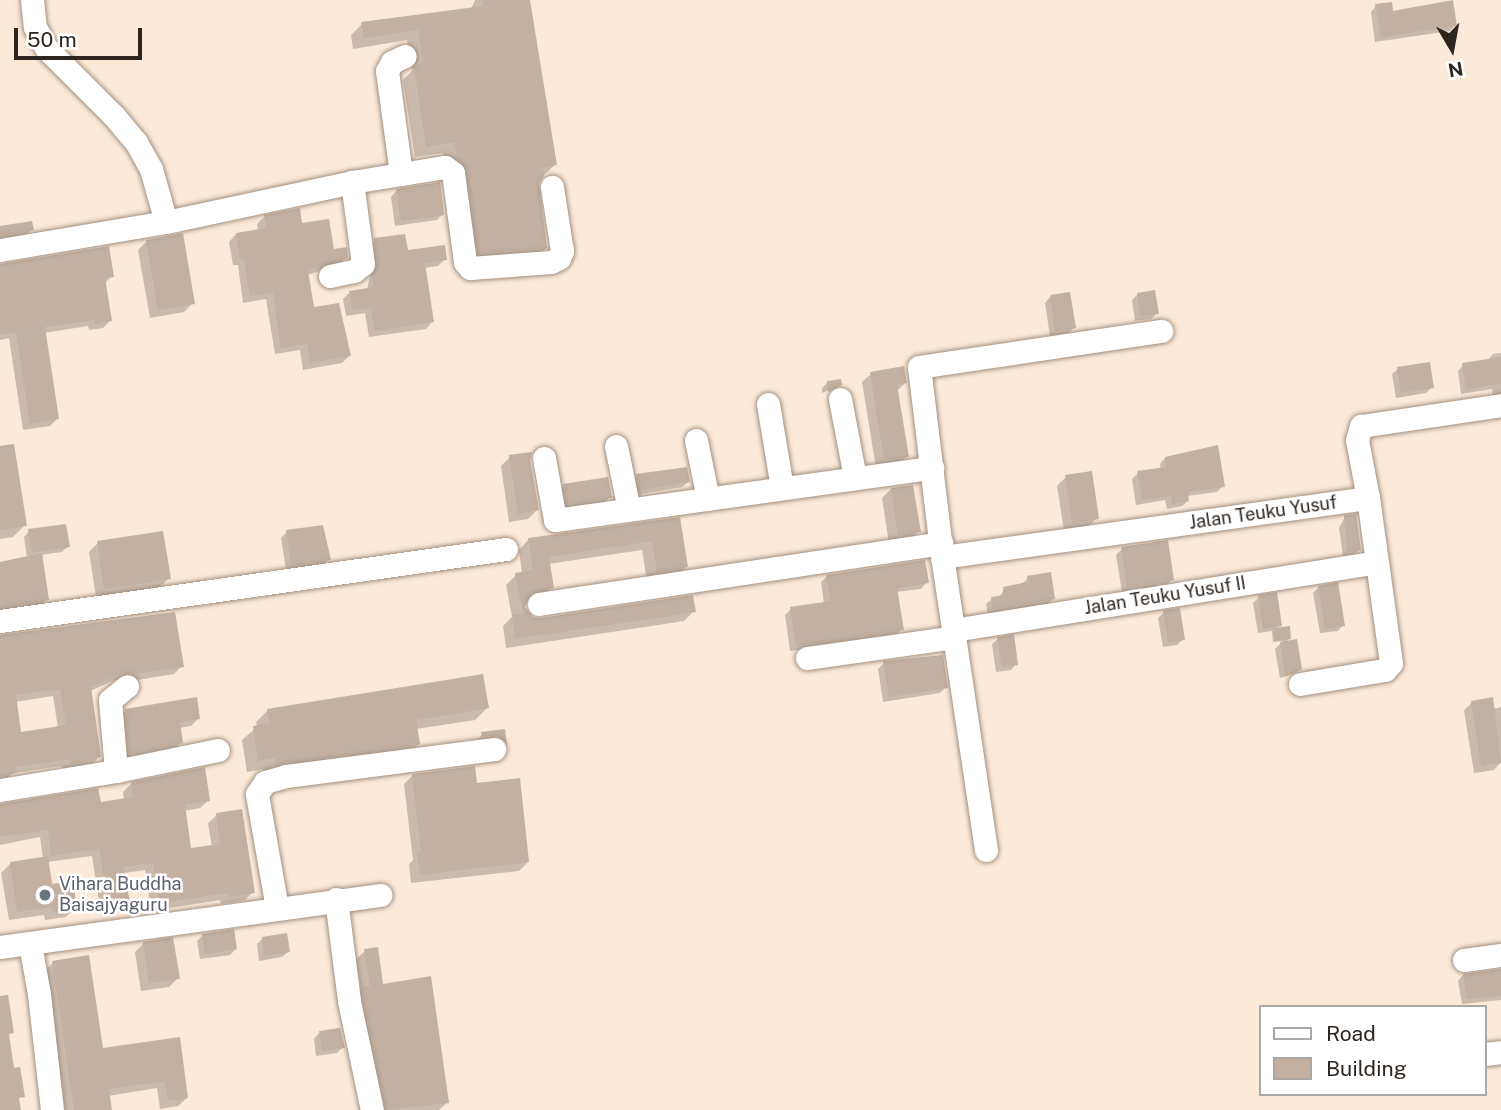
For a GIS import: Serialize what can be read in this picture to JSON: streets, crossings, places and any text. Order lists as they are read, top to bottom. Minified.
{"streets":{"street":["Jalan Teuku Yusuf","Jalan Teuku Yusuf II"]},"places":["Vihara Buddha Baisajyaguru"],"legend":["Road","Building"],"scale_bar":"50 m","north":"bottom"}
